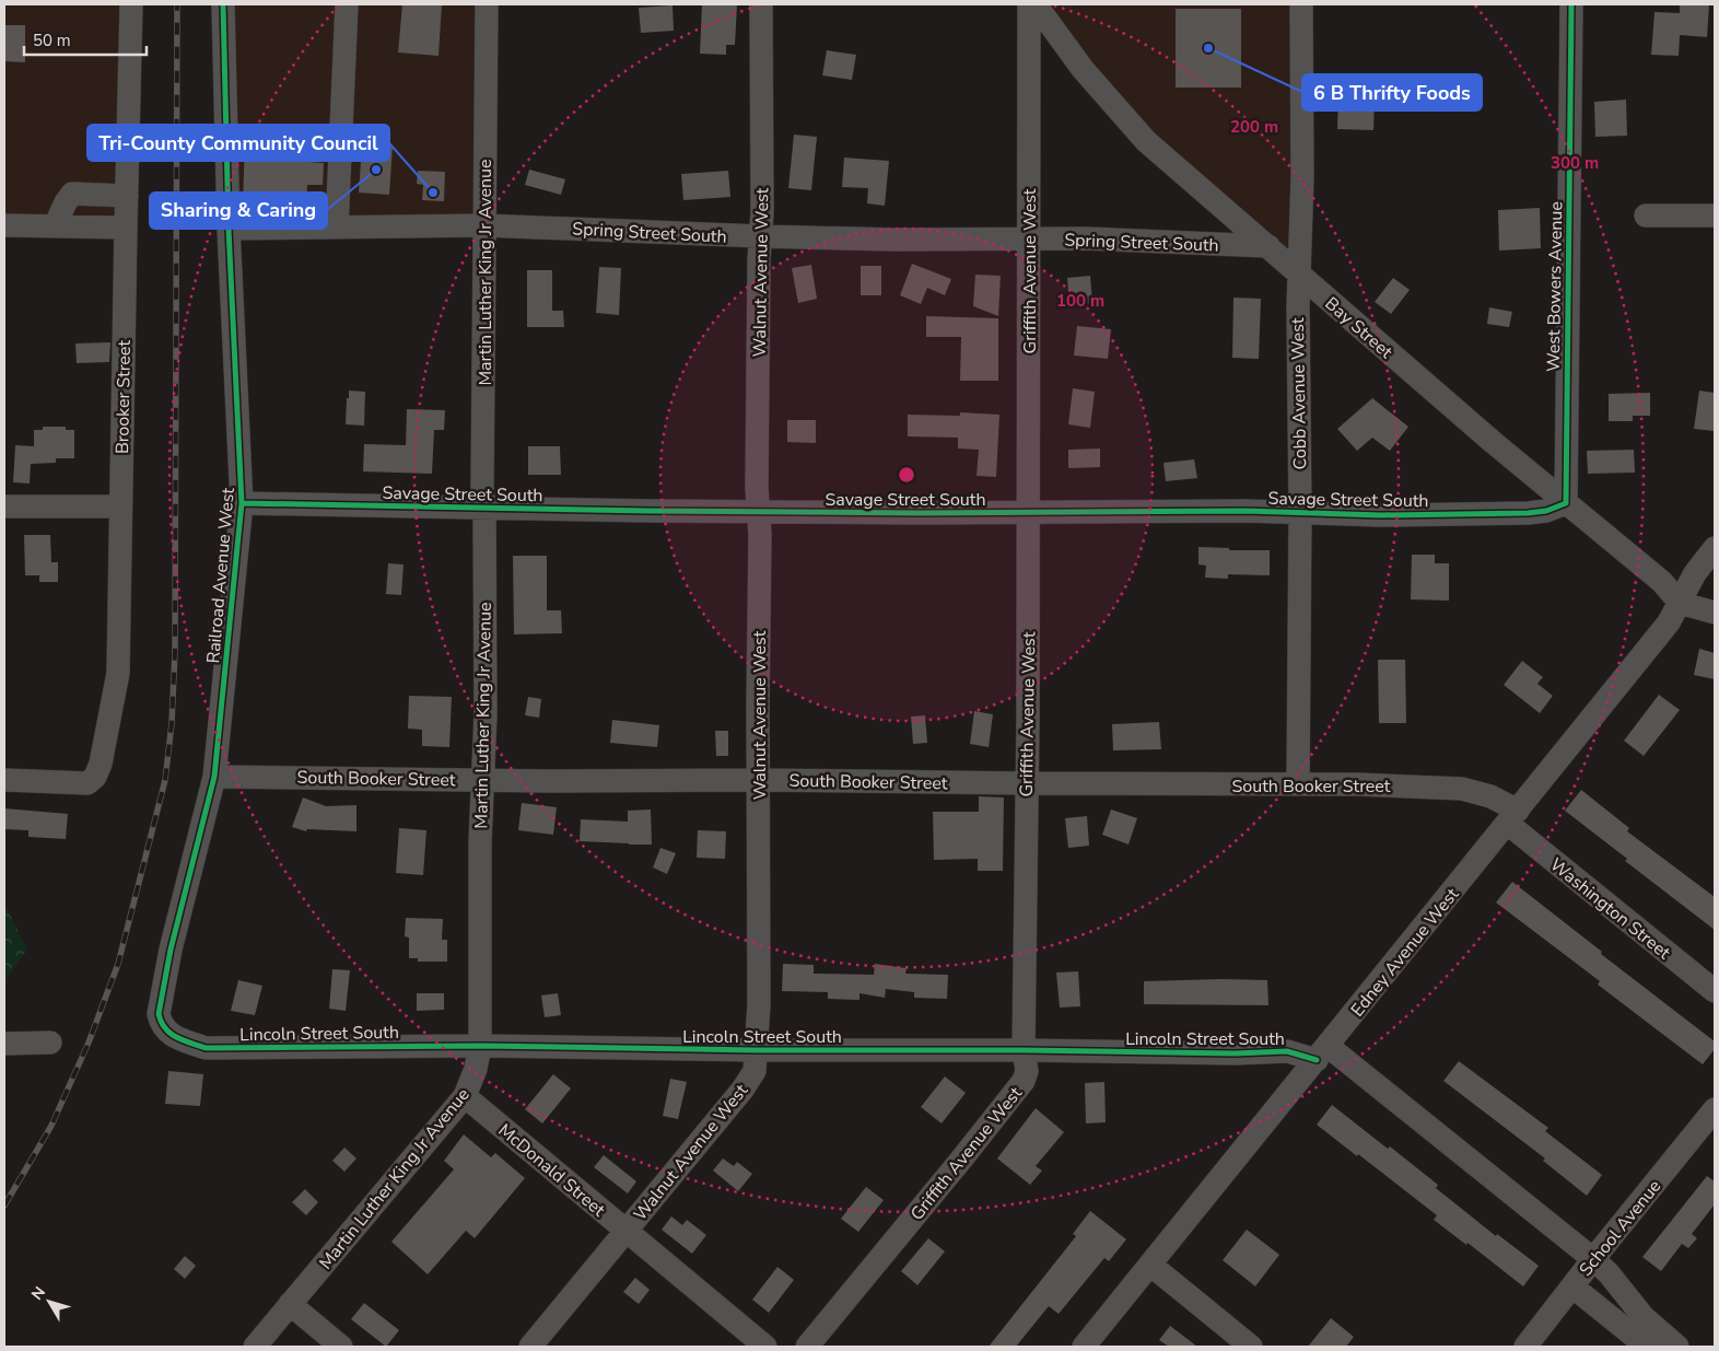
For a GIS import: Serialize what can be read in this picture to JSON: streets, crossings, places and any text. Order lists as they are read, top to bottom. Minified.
{"streets":{"street":["Spring Street South","Griffith Avenue West","Martin Luther King Jr Avenue","Walnut Avenue West","West Bowers Avenue","Bay Street","Cobb Avenue West","Brooker Street","Savage Street South","Railroad Avenue West","South Booker Street","Washington Street","Edney Avenue West","Lincoln Street South","McDonald Street","School Avenue"]},"crossings":[["Spring Street South","Griffith Avenue West"],["Spring Street South","Martin Luther King Jr Avenue"],["Spring Street South","Walnut Avenue West"],["Spring Street South","Bay Street"],["Spring Street South","Railroad Avenue West"],["Griffith Avenue West","Savage Street South"],["Griffith Avenue West","South Booker Street"],["Griffith Avenue West","Lincoln Street South"],["Martin Luther King Jr Avenue","Savage Street South"],["Martin Luther King Jr Avenue","South Booker Street"],["Martin Luther King Jr Avenue","Lincoln Street South"],["Martin Luther King Jr Avenue","McDonald Street"],["Walnut Avenue West","Savage Street South"],["Walnut Avenue West","South Booker Street"],["Walnut Avenue West","Lincoln Street South"],["Walnut Avenue West","McDonald Street"],["West Bowers Avenue","Bay Street"],["West Bowers Avenue","Savage Street South"],["Bay Street","Cobb Avenue West"],["Bay Street","Savage Street South"],["Bay Street","Edney Avenue West"],["Cobb Avenue West","Savage Street South"],["Cobb Avenue West","South Booker Street"],["Savage Street South","Railroad Avenue West"],["Railroad Avenue West","South Booker Street"],["Railroad Avenue West","Lincoln Street South"],["South Booker Street","Washington Street"],["South Booker Street","Edney Avenue West"],["Washington Street","Edney Avenue West"],["Edney Avenue West","Lincoln Street South"],["Lincoln Street South","School Avenue"]],"places":["6 B Thrifty Foods","Sharing & Caring","Tri-County Community Council"],"scale_bar":"50 m","north":"top left","rings":["200 m","300 m","100 m"]}
